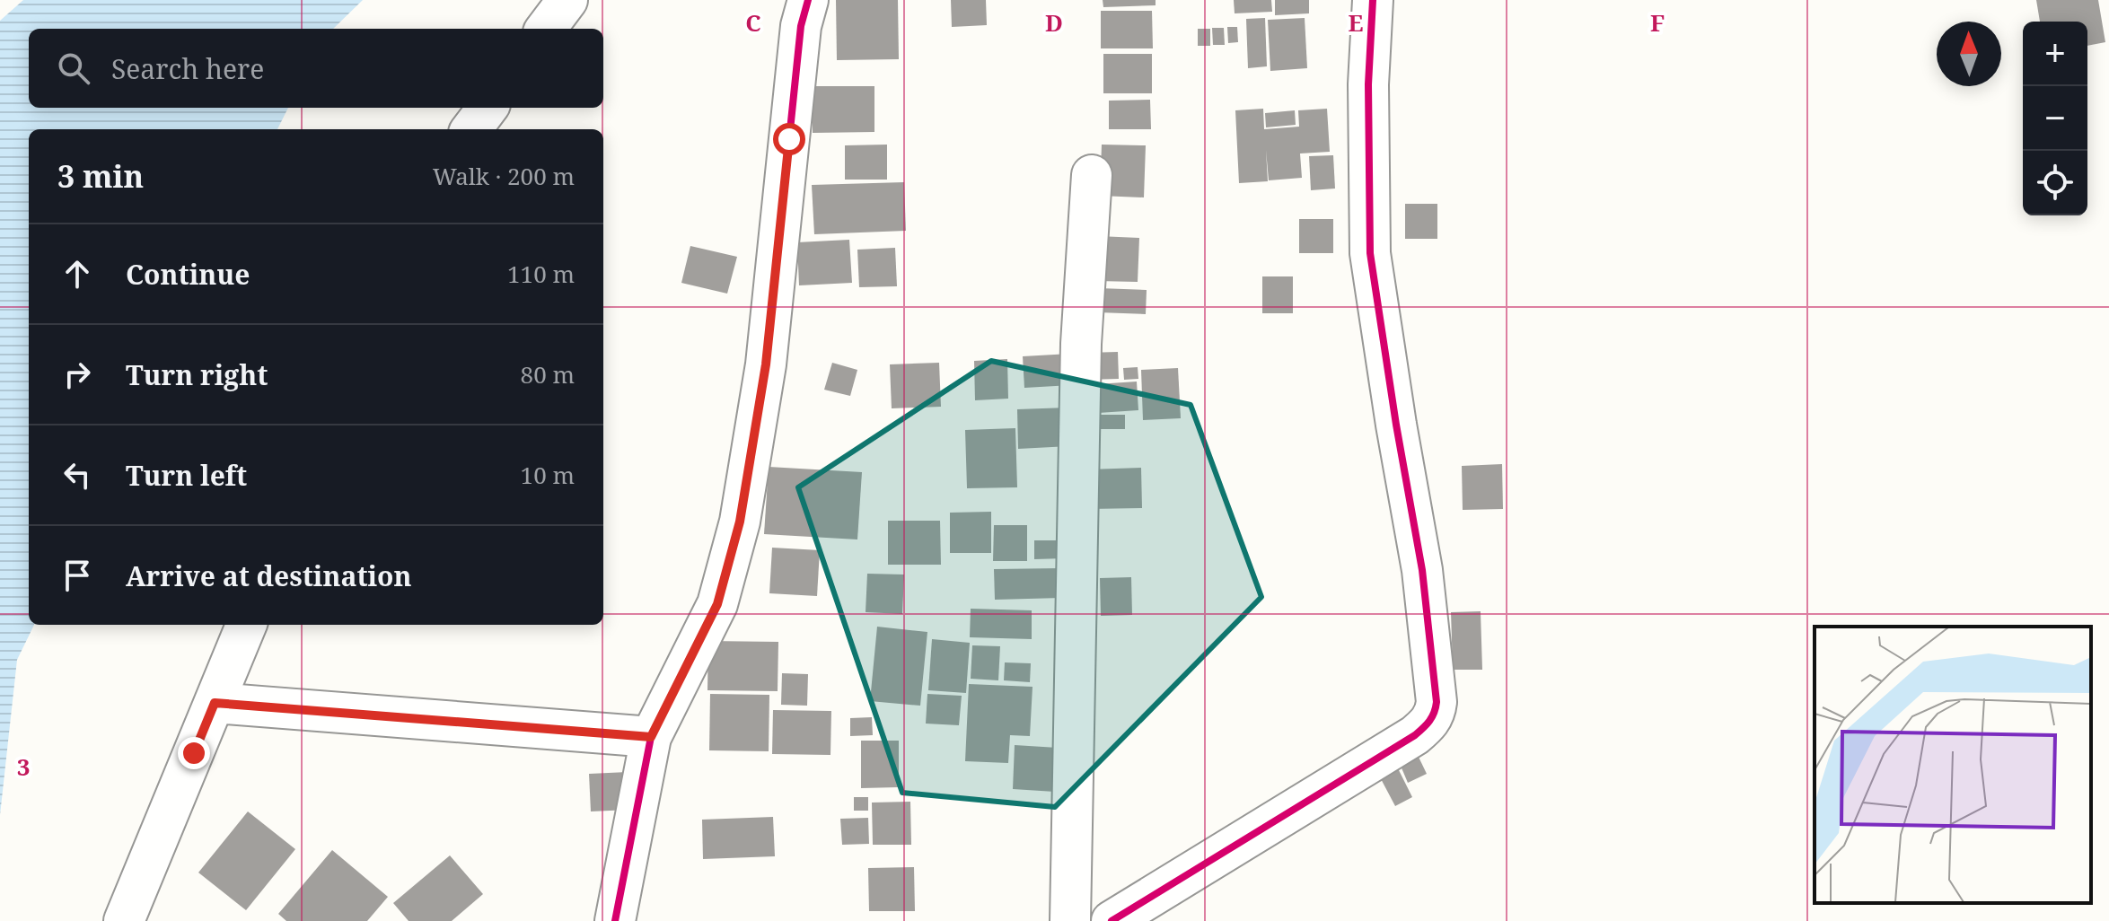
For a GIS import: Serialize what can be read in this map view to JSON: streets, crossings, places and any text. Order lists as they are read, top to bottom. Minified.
{"north":"top","page":{"map_buttons":["+","−"],"search":"Search here","heading":["3 min","Walk · 200 m"],"list":[["Continue","110 m"],["Turn right","80 m"],["Turn left","10 m"],"Arrive at destination"]},"grid":{"columns":["C","D","E","F"],"rows":["3"]}}
